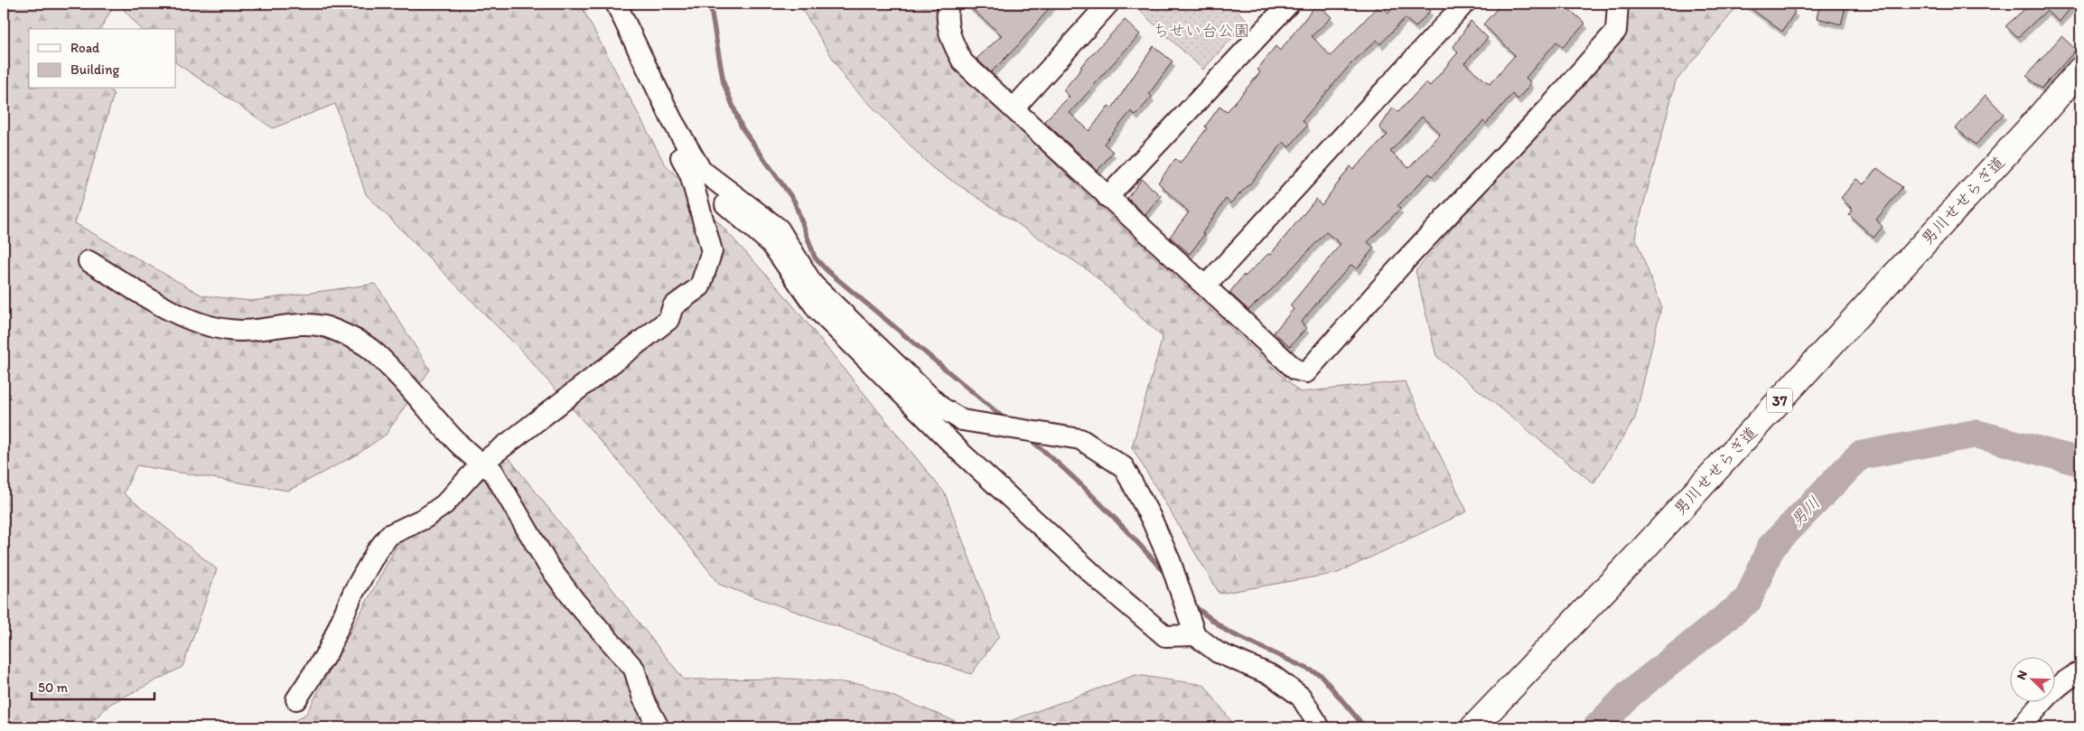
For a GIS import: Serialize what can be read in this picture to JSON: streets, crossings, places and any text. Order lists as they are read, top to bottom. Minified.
{"streets":{"main road":["男川せせらぎ道","37"]},"water":["男川"],"parks":["ちせい台公園"],"legend":["Road","Building"],"scale_bar":"50 m","north":"top left"}
